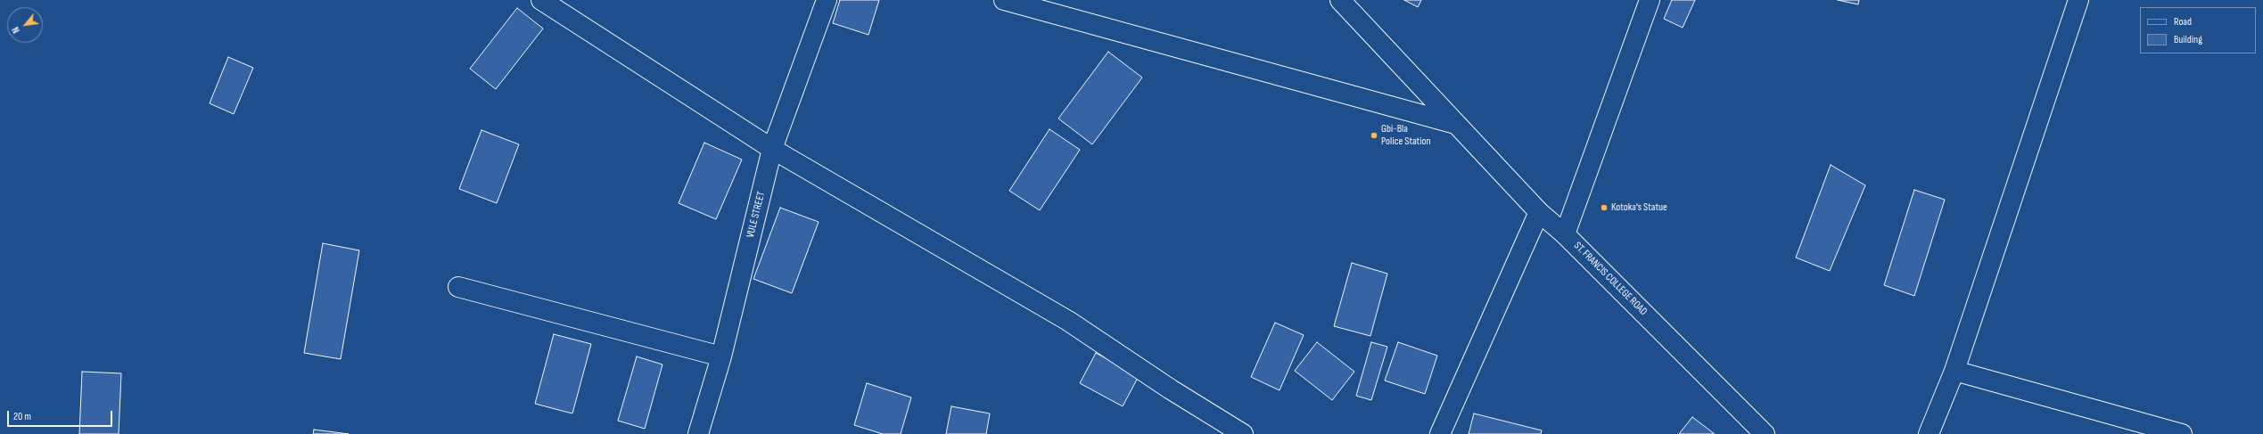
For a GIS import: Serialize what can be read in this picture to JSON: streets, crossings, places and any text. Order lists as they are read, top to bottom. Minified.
{"streets":{"street":["VULE STREET","ST. FRANCIS COLLEGE ROAD"]},"places":["Gbi-Bla Police Station","Kotoka's Statue"],"legend":["Road","Building"],"scale_bar":"20 m","north":"bottom left"}
